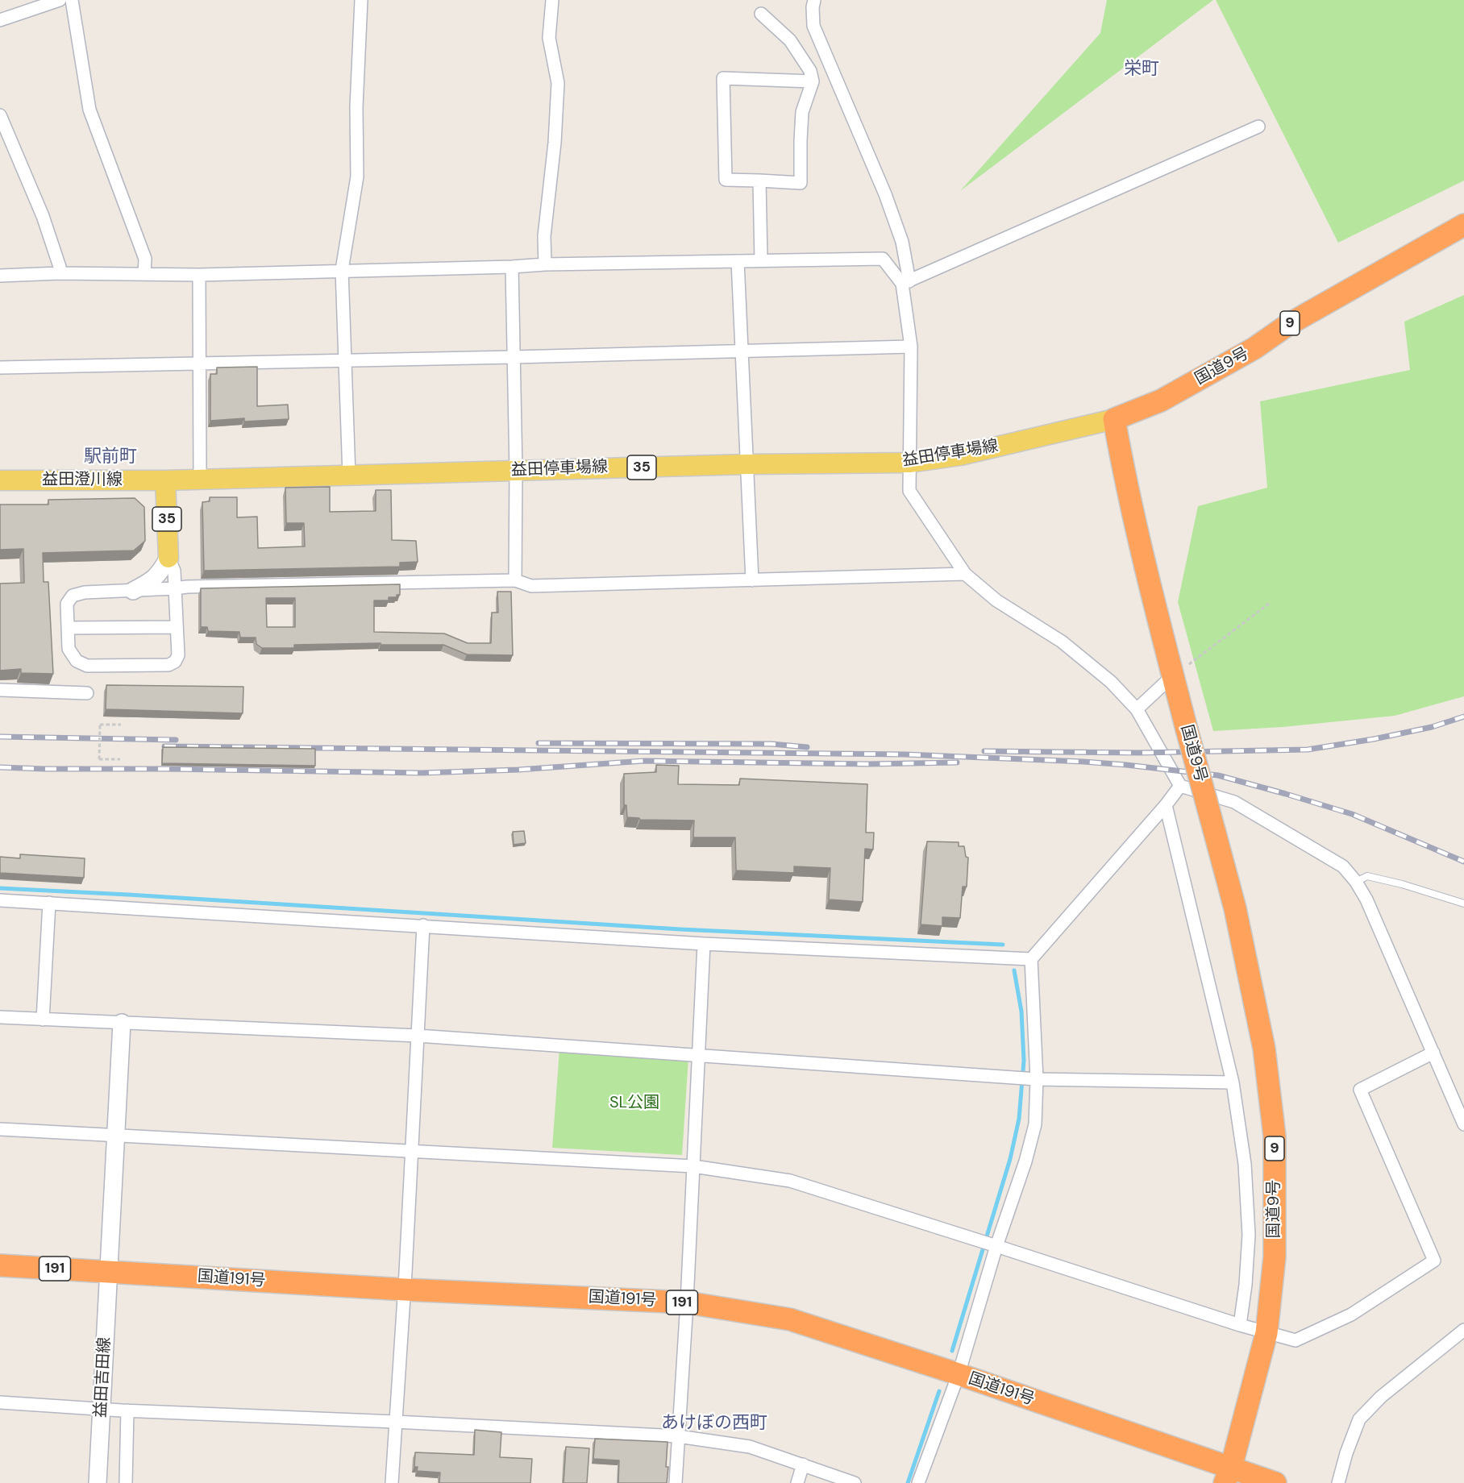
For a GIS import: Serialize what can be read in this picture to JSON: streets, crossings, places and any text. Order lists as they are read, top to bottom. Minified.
{"streets":{"highway":["9","国道9号","191","国道191号"],"main road":["益田停車場線","35","益田澄川線"],"street":["益田吉田線"]},"crossings":[["国道9号","益田停車場線"],["国道9号","国道191号"],["益田停車場線","35"],["益田停車場線","益田澄川線"],["35","益田澄川線"],["国道191号","益田吉田線"]],"districts":["栄町","駅前町","あけぼの西町"],"parks":["SL公園"]}
